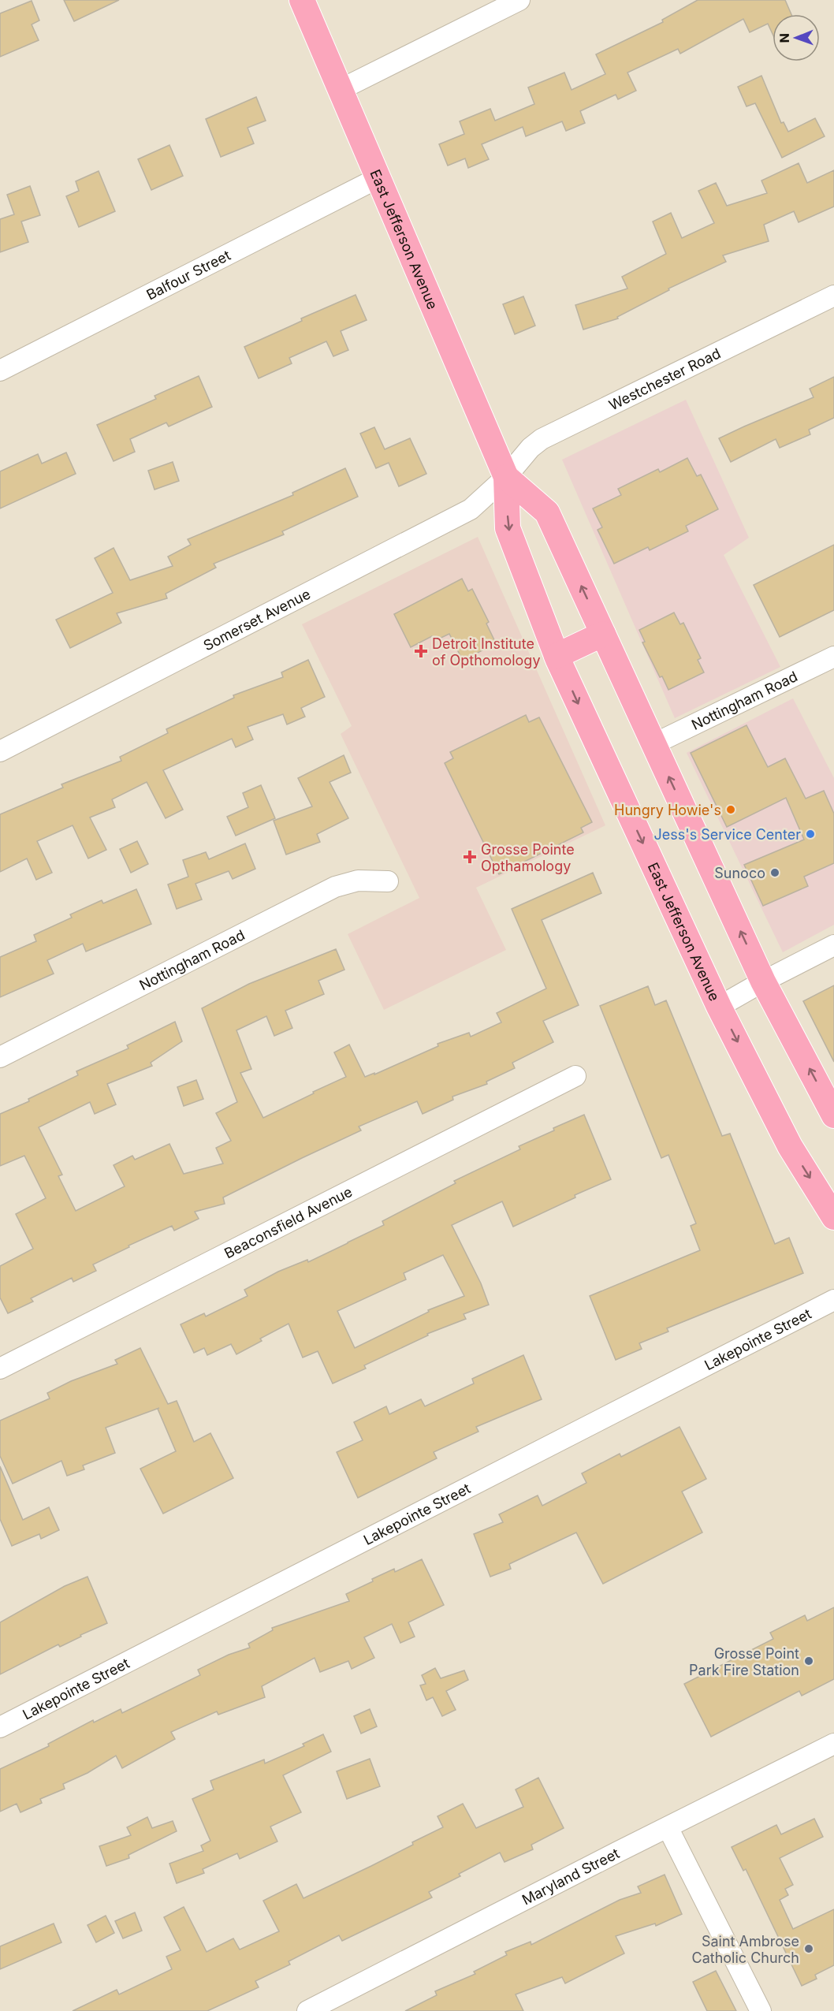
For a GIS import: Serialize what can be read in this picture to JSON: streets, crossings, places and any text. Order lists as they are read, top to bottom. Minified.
{"streets":{"main road":["East Jefferson Avenue"],"street":["Balfour Street","Westchester Road","Somerset Avenue","Nottingham Road","Beaconsfield Avenue","Lakepointe Street","Maryland Street"]},"crossings":[["East Jefferson Avenue","Balfour Street"],["East Jefferson Avenue","Westchester Road"],["East Jefferson Avenue","Somerset Avenue"],["East Jefferson Avenue","Nottingham Road"],["Westchester Road","Somerset Avenue"]],"places":{"health":["Detroit Institute of Opthomology","Grosse Pointe Opthamology"],"other":["Hungry Howie's","Jess's Service Center","Sunoco","Grosse Point Park Fire Station","Saint Ambrose Catholic Church"]},"north":"left"}
